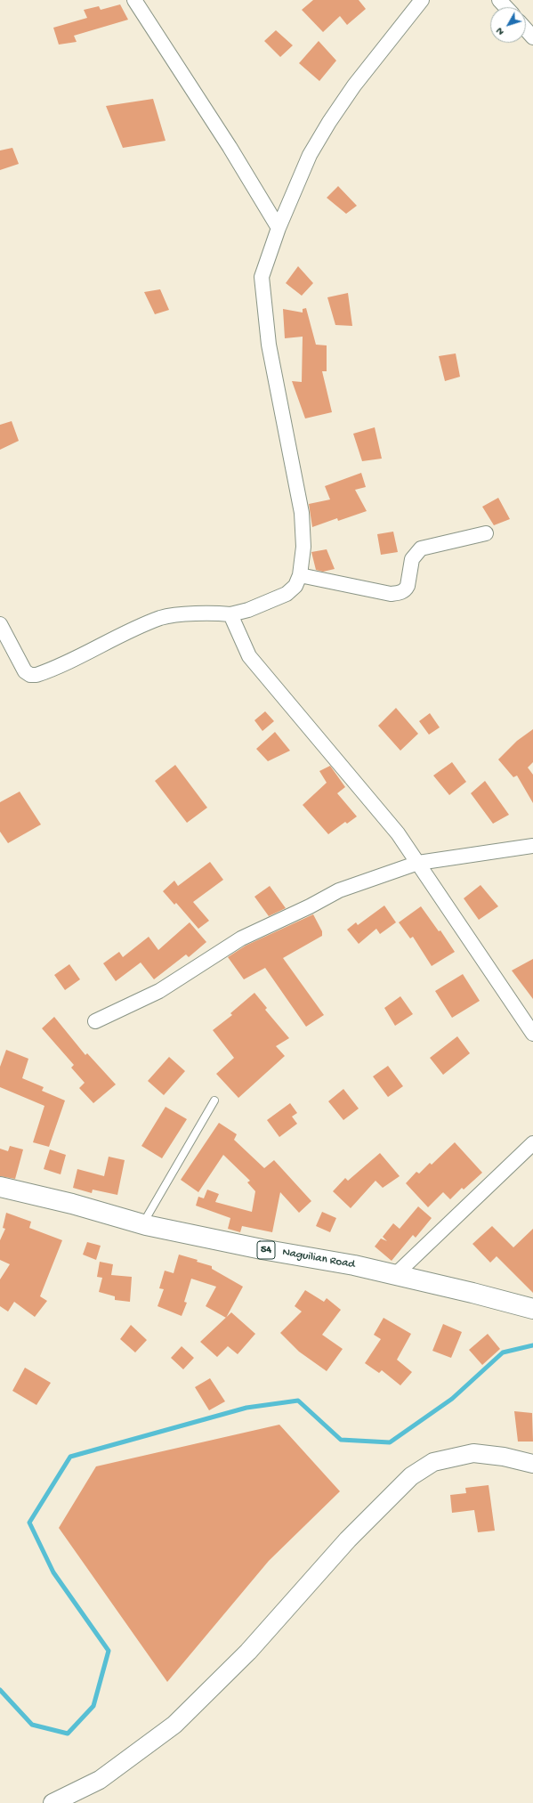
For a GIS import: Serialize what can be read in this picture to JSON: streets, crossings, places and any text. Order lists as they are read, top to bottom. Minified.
{"streets":{"highway":["54","Naguilian Road"]},"north":"bottom left"}
